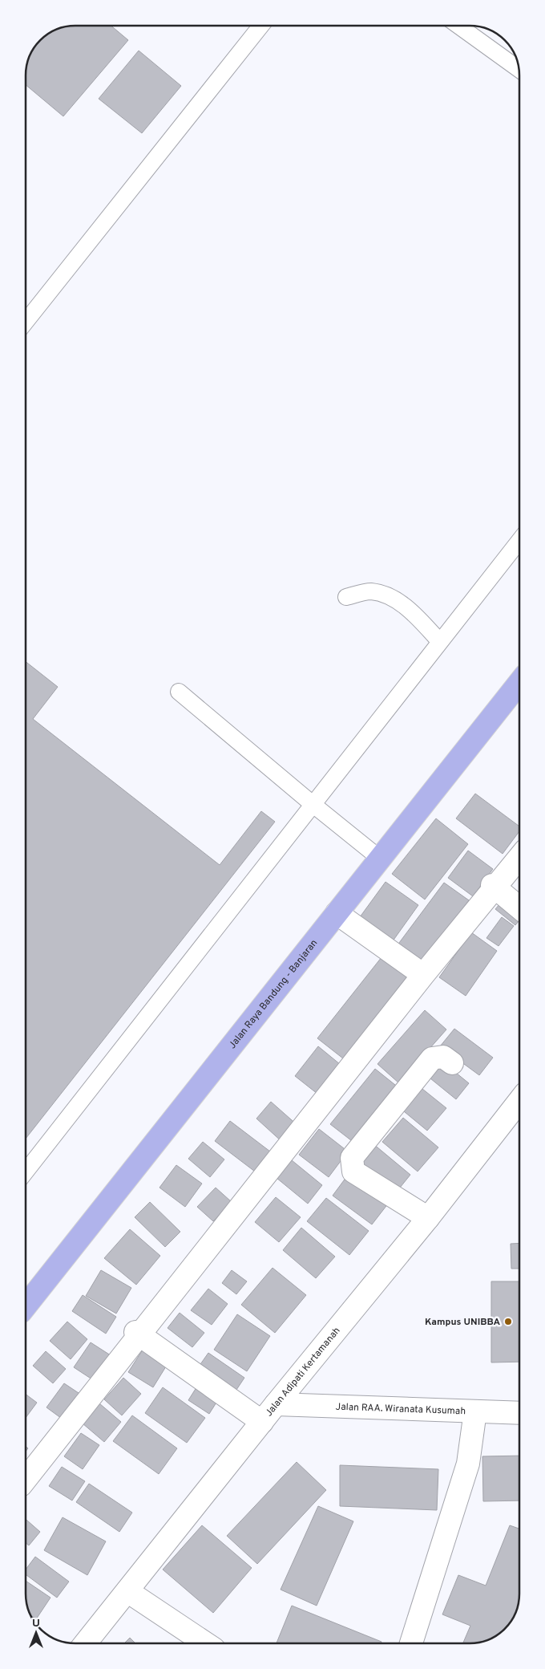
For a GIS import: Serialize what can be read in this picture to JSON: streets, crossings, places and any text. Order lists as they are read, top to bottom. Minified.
{"streets":{"main road":["Jalan Raya Bandung - Banjaran"],"street":["Jalan Adipati Kertamanah","Jalan RAA. Wiranata Kusumah"]},"crossings":[["Jalan Adipati Kertamanah","Jalan RAA. Wiranata Kusumah"]],"places":["Kampus UNIBBA"],"north":"top"}
